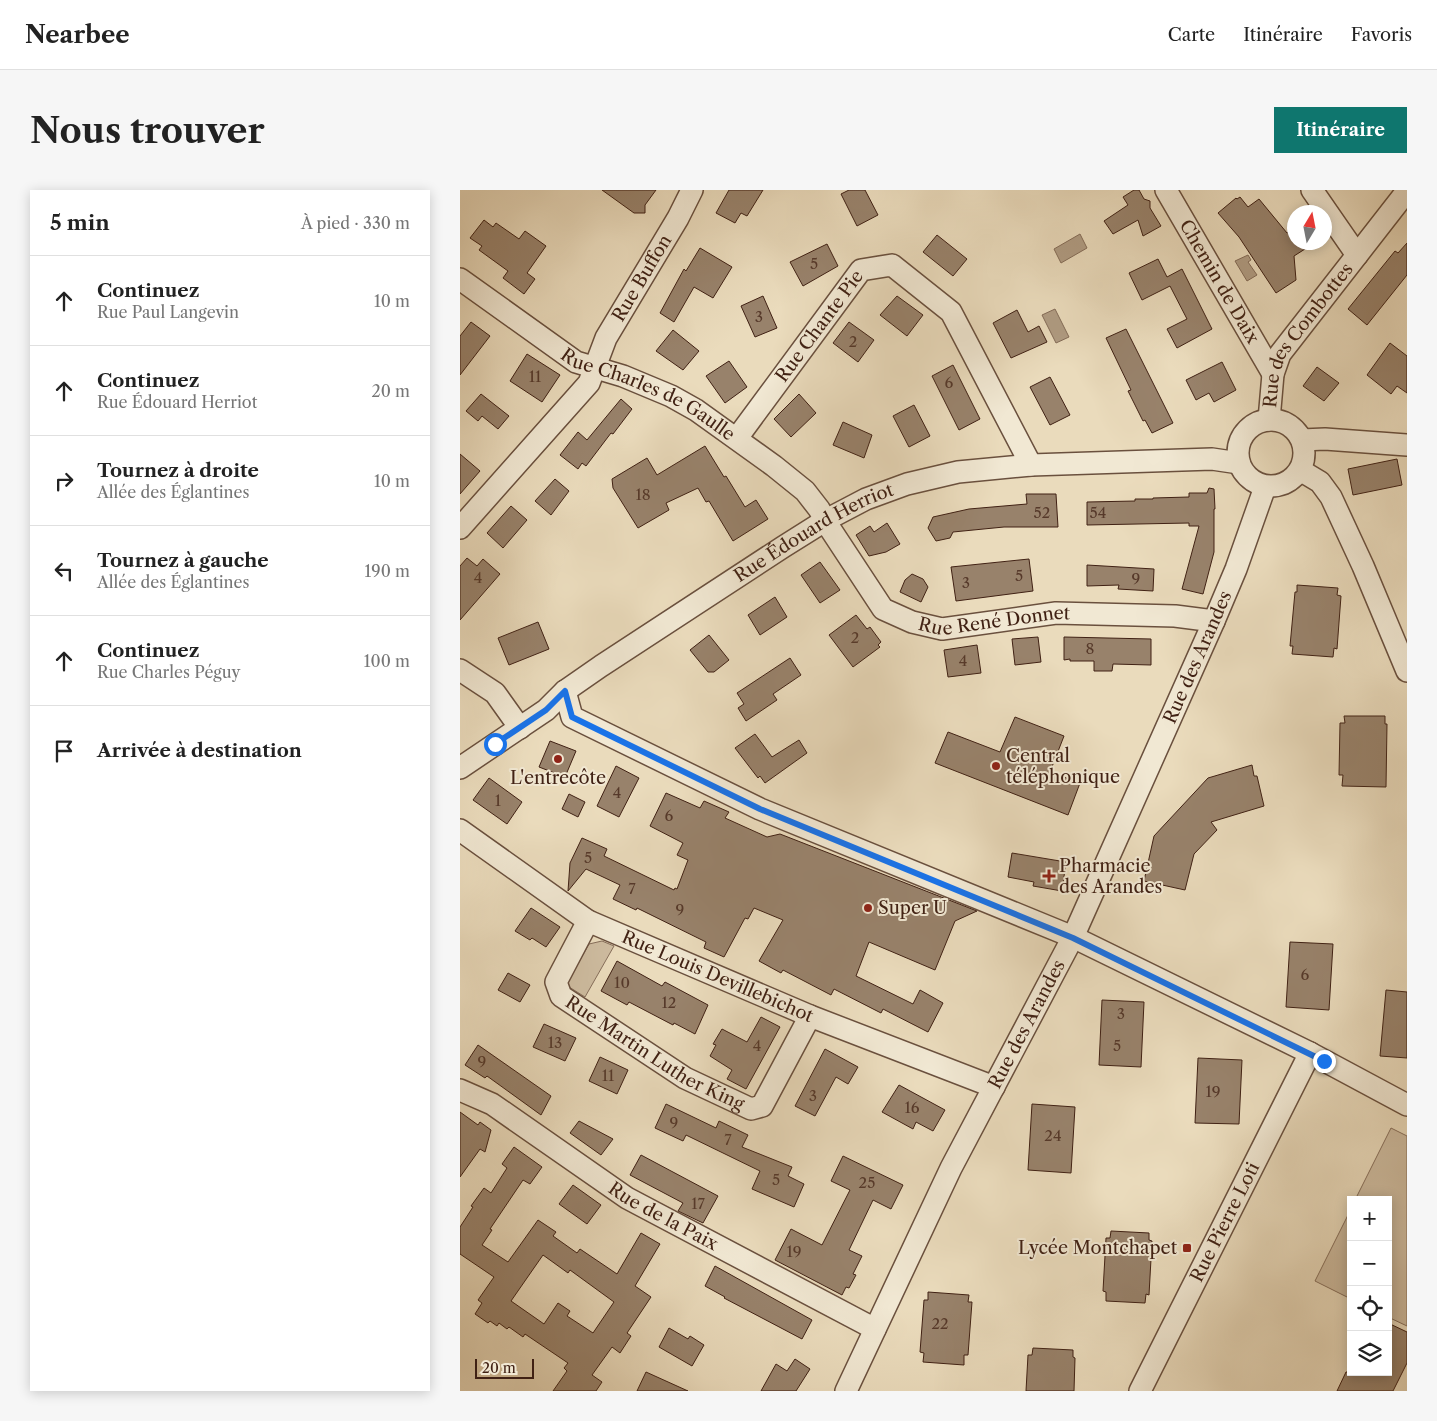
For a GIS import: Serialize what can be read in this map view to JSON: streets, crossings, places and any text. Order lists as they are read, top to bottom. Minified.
{"streets":{"street":["Rue Buffon","Chemin de Daix","Rue Chante Pie","Rue des Combottes","Rue Charles de Gaulle","Rue Édouard Herriot","Rue René Donnet","Rue des Arandes","Rue Louis Devillebichot","Rue Martin Luther King","Rue de la Paix","Rue Pierre Loti"]},"crossings":[["Rue Buffon","Rue Charles de Gaulle"],["Chemin de Daix","Rue des Combottes"],["Rue Chante Pie","Rue Charles de Gaulle"],["Rue Chante Pie","Rue Édouard Herriot"],["Rue des Combottes","Rue Édouard Herriot"],["Rue des Combottes","Rue des Arandes"],["Rue Charles de Gaulle","Rue Édouard Herriot"],["Rue Charles de Gaulle","Rue René Donnet"],["Rue Édouard Herriot","Rue René Donnet"],["Rue Édouard Herriot","Rue des Arandes"],["Rue René Donnet","Rue des Arandes"],["Rue des Arandes","Rue Louis Devillebichot"],["Rue des Arandes","Rue de la Paix"],["Rue Louis Devillebichot","Rue Martin Luther King"]],"places":{"other":["L'entrecôte","Central téléphonique","Super U"],"health":["Pharmacie des Arandes"],"transit":["Lycée Montchapet"]},"house_numbers":["5","3","2","11","6","18","52","54","5","4","9","3","2","8","4","4","1","6","5","7","9","6","10","12","3","13","4","5","9","11","19","3","16","9","24","7","5","25","17","19","22"],"scale_bar":"20 m","north":"top","page":{"header":"Nearbee","nav":["Carte","Itinéraire","Favoris"],"buttons":"Itinéraire","title":"Nous trouver","heading":["5 min","À pied · 330 m"],"list":[["Continuez","Rue Paul Langevin","10 m"],["Continuez","Rue Édouard Herriot","20 m"],["Tournez à droite","Allée des Églantines","10 m"],["Tournez à gauche","Allée des Églantines","190 m"],["Continuez","Rue Charles Péguy","100 m"],"Arrivée à destination"],"map_buttons":["+","−"],"scale":"20 m"}}
